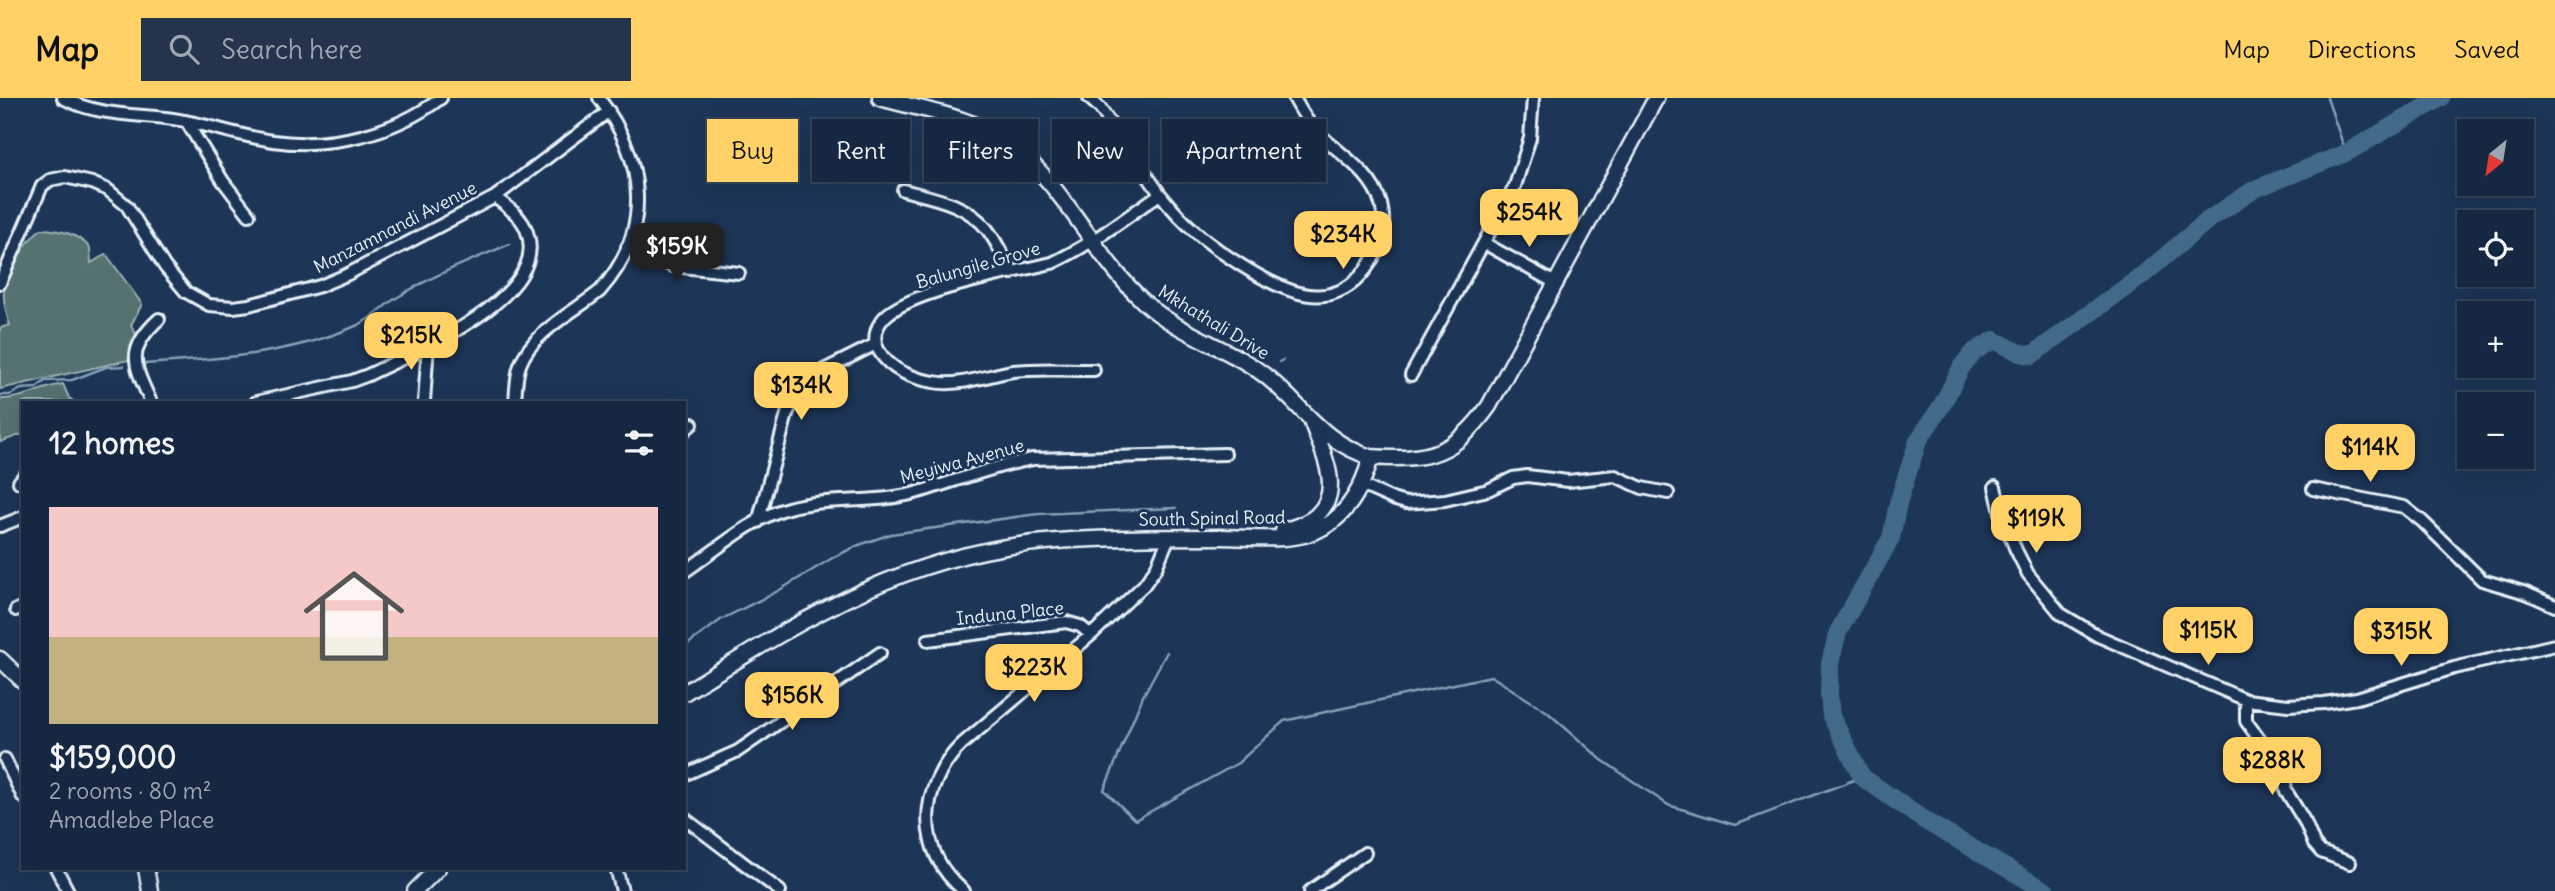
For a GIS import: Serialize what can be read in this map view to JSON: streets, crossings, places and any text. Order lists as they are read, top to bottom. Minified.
{"streets":{"street":["Manzamnandi Avenue","Balungile Grove","Mkhathali Drive","Meyiwa Avenue","South Spinal Road","Induna Place"]},"crossings":[["Balungile Grove","Mkhathali Drive"],["Mkhathali Drive","South Spinal Road"]],"north":"bottom left","page":{"header":"Map","search":"Search here","nav":["Map","Directions","Saved"],"map_buttons":["+","−"],"chip":["Buy","Rent","Filters","New","Apartment"],"price":["$254K","$234K","$159K","$215K","$134K","$114K","$119K","$115K","$315K","$223K","$156K","$288K"],"heading":"12 homes","list":[{"name":"$159,000","note":"2 rooms · 80 m² · Amadlebe Place"}]}}
